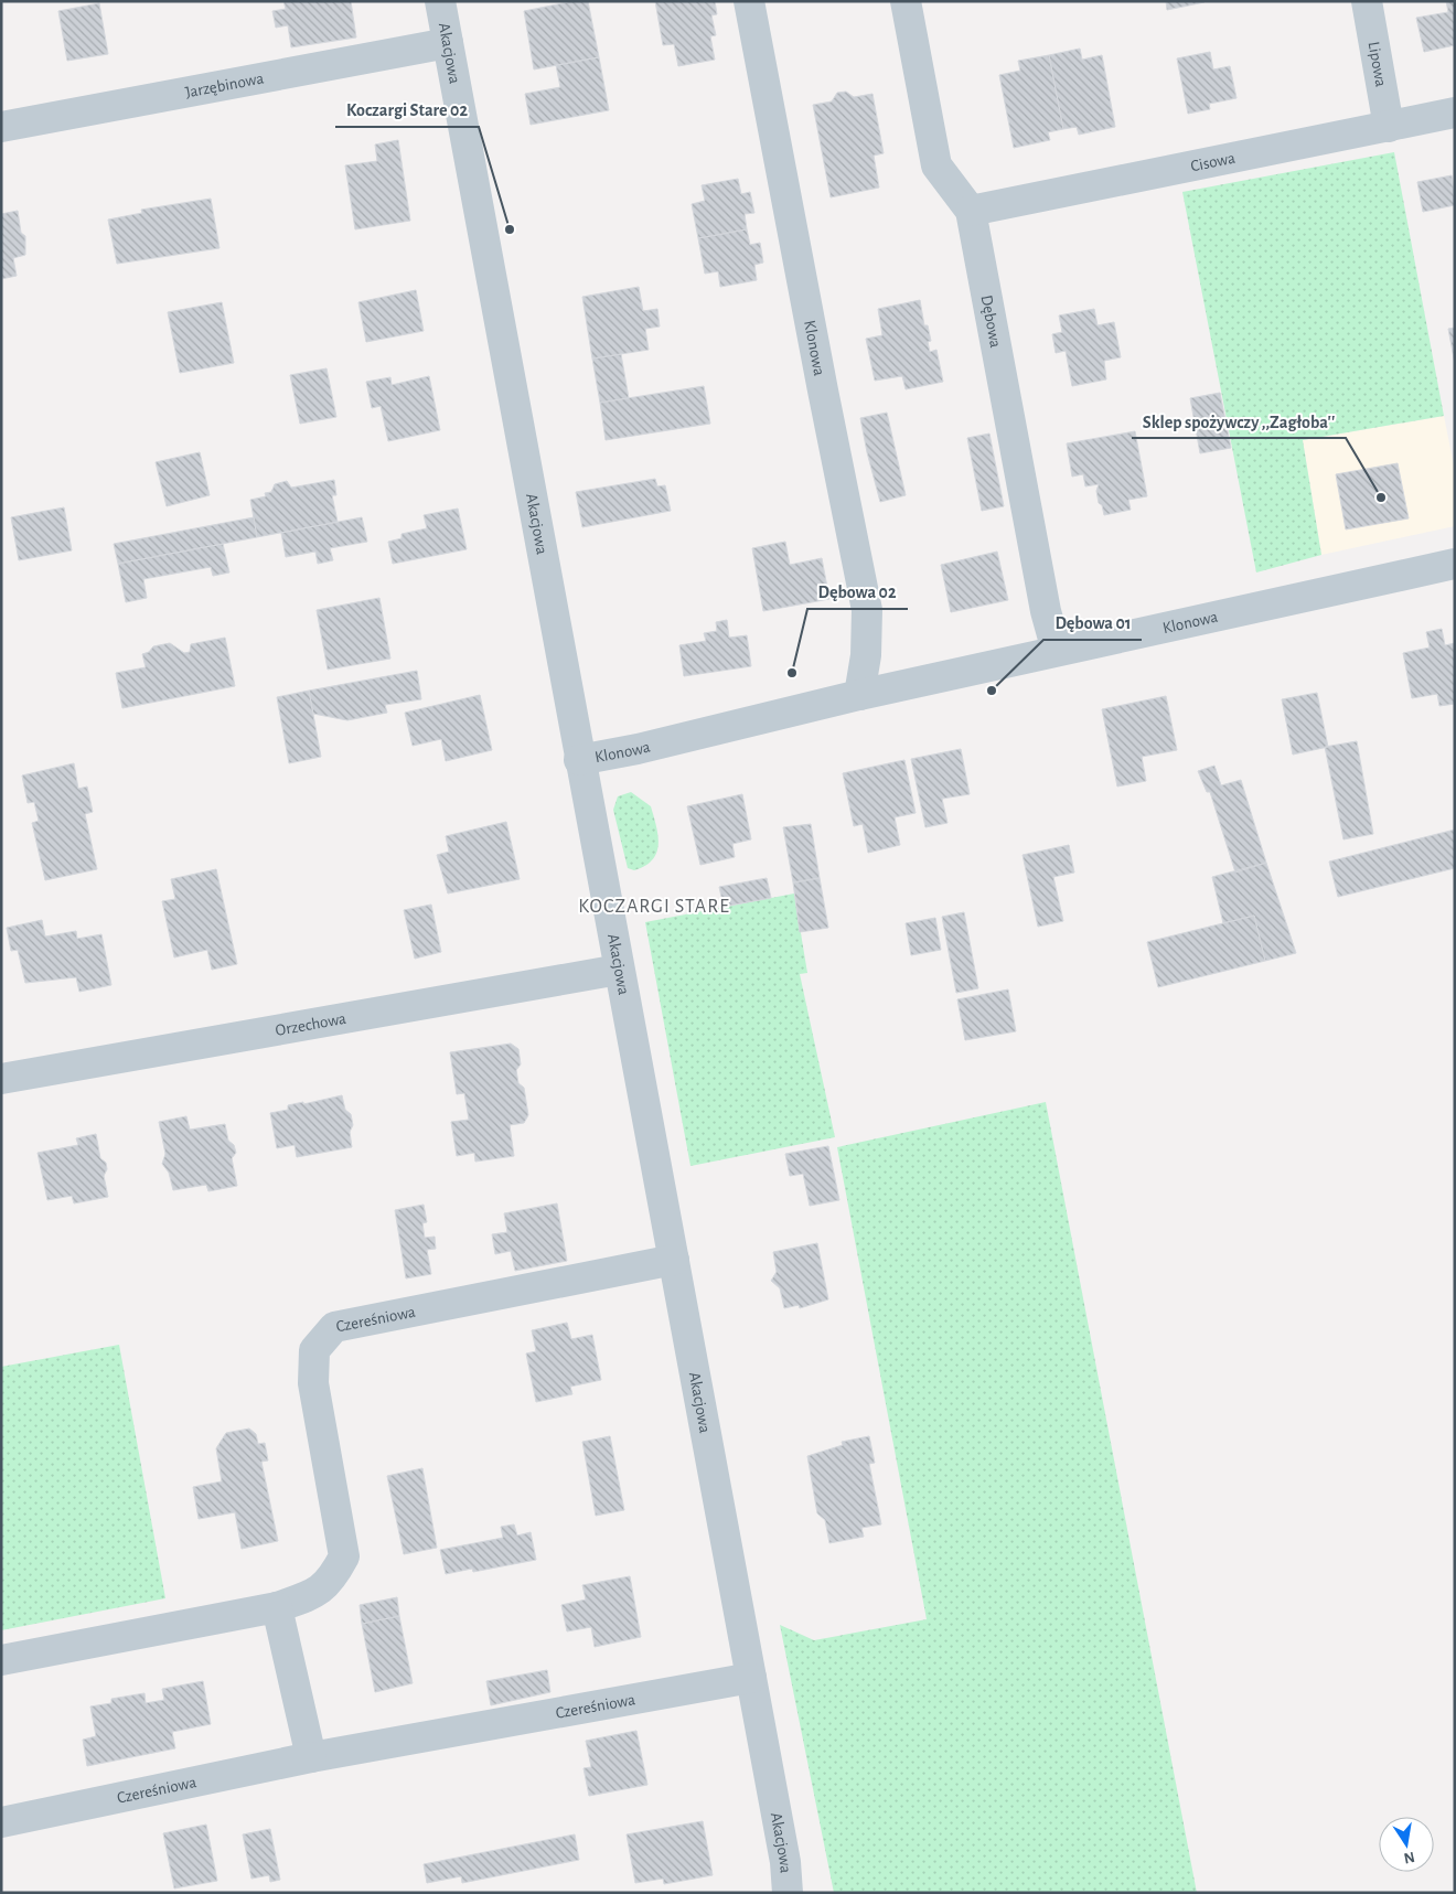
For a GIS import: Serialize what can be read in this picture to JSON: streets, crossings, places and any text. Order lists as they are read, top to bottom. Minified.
{"streets":{"street":["Akacjowa","Lipowa","Jarzębinowa","Cisowa","Dębowa","Klonowa","Orzechowa","Czereśniowa"]},"crossings":[["Akacjowa","Jarzębinowa"],["Akacjowa","Klonowa"],["Akacjowa","Orzechowa"],["Akacjowa","Czereśniowa"],["Lipowa","Cisowa"],["Cisowa","Dębowa"],["Dębowa","Klonowa"]],"districts":["KOCZARGI STARE"],"places":["Koczargi Stare 02","Sklep spożywczy ,,Zagłoba''","Dębowa 02","Dębowa 01"],"north":"bottom"}
